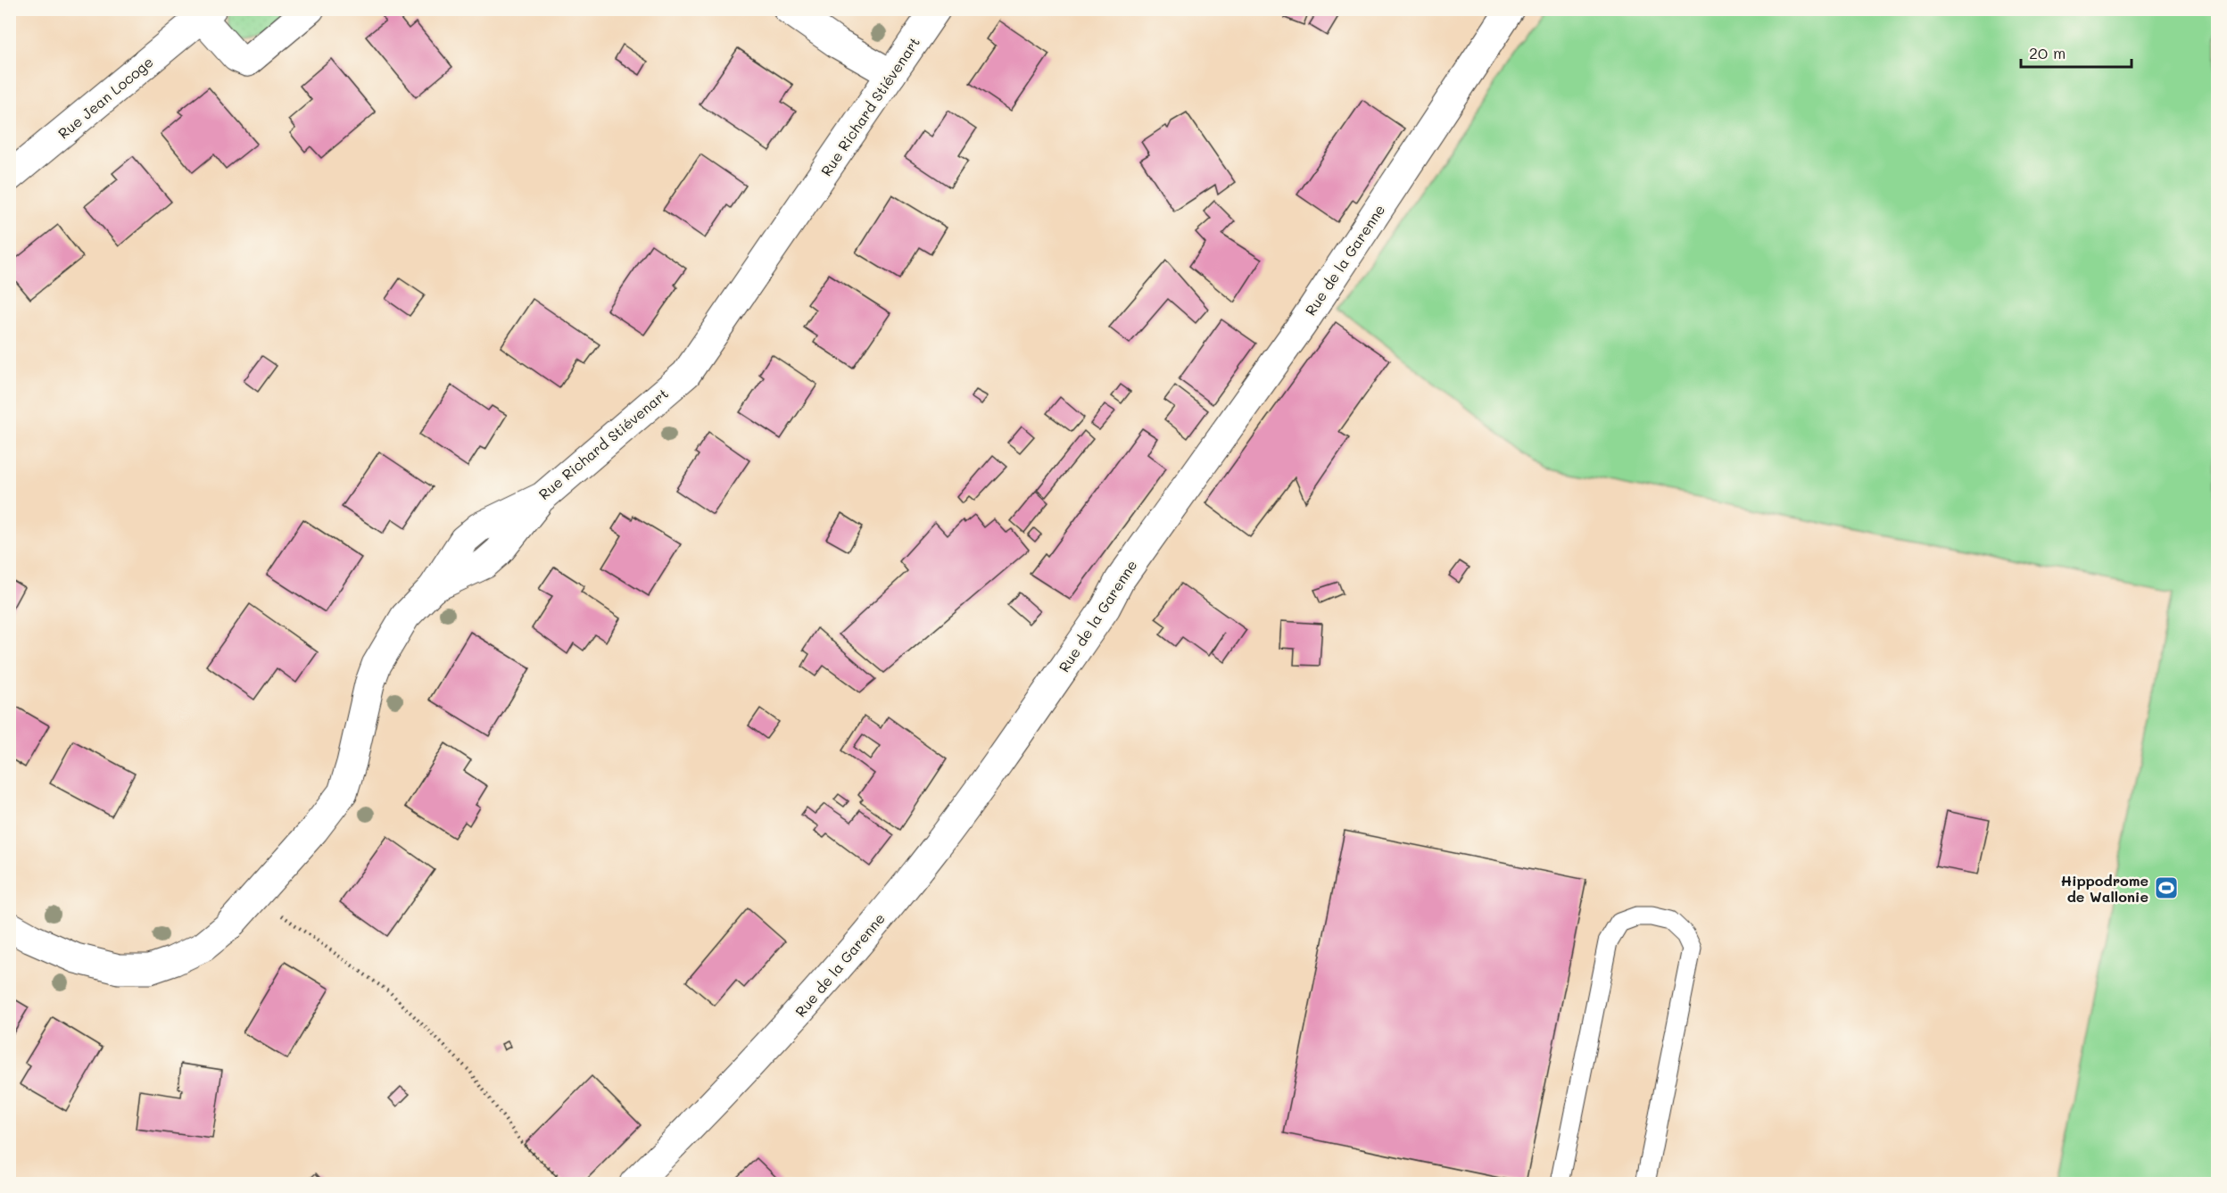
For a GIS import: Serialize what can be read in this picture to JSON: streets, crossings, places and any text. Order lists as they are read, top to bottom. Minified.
{"streets":{"street":["Rue Jean Locoge","Rue Richard Stiévenart","Rue de la Garenne"]},"places":{"sports":["Hippodrome de Wallonie"]},"scale_bar":"20 m"}
